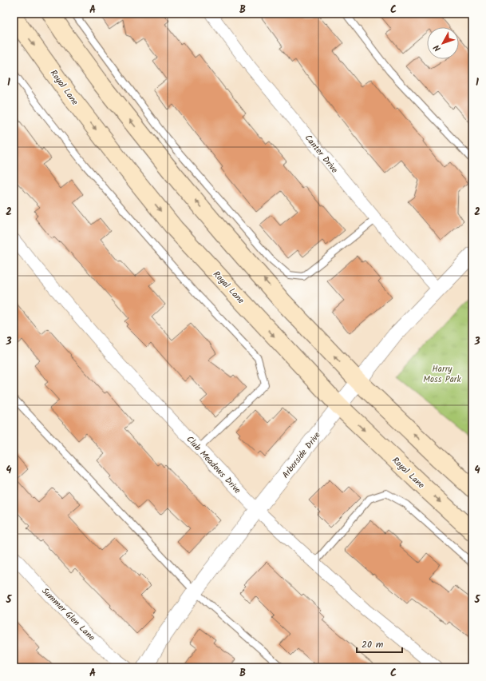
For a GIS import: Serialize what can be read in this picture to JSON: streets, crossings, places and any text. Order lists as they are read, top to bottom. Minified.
{"streets":{"main road":["Royal Lane"],"street":["Canter Drive","Arborside Drive","Club Meadows Drive","Summer Glen Lane"]},"crossings":[["Royal Lane","Arborside Drive"],["Canter Drive","Arborside Drive"],["Arborside Drive","Club Meadows Drive"]],"parks":["Harry Moss Park"],"scale_bar":"20 m","north":"bottom left","grid":{"columns":["A","B","C"],"rows":["1","2","3","4","5"]}}
